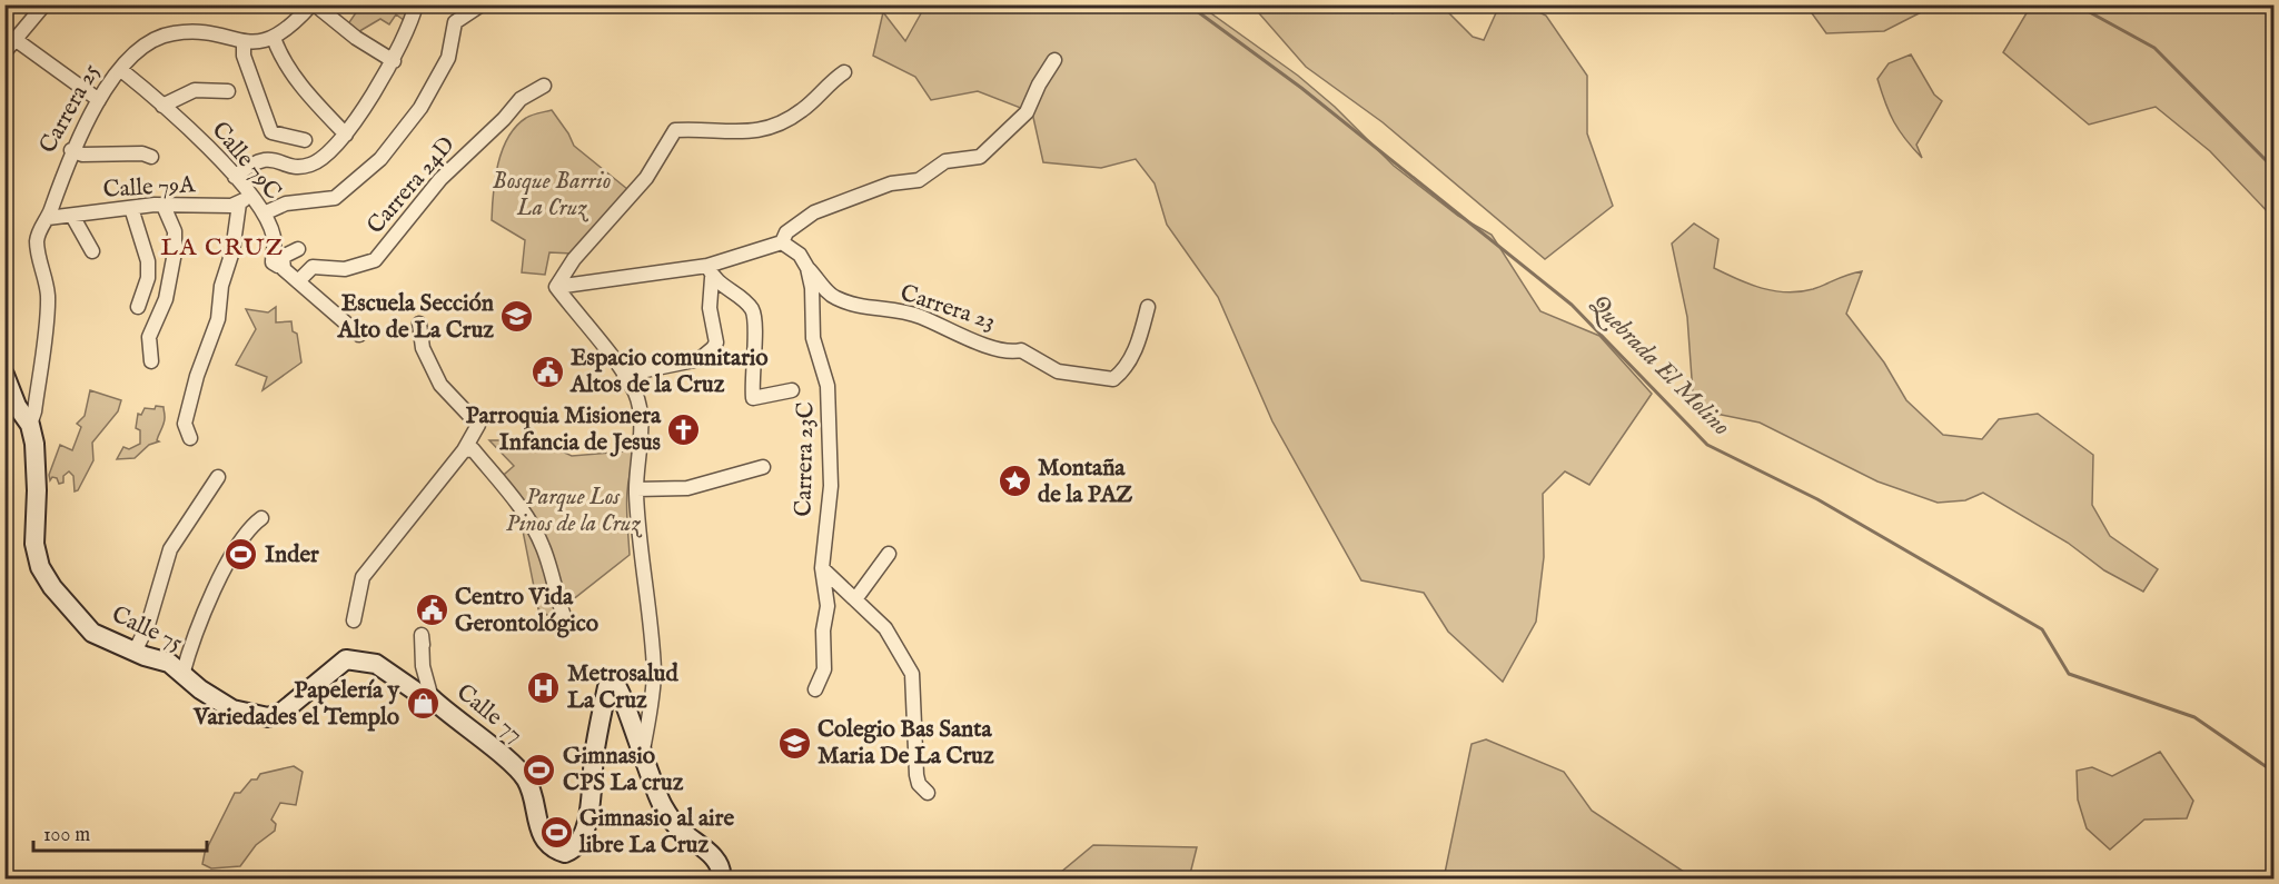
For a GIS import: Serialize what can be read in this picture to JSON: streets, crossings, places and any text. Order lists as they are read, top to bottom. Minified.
{"streets":{"street":["Carrera 25","Calle 79C","Carrera 24D","Calle 79A","Carrera 23","Carrera 23C","Calle 75","Calle 77"]},"crossings":[["Carrera 25","Calle 79C"],["Carrera 25","Calle 79A"],["Carrera 25","Calle 75"],["Calle 79C","Carrera 24D"],["Calle 79C","Calle 79A"],["Carrera 23","Carrera 23C"],["Calle 75","Calle 77"]],"districts":["LA CRUZ"],"water":["Quebrada El Molino"],"parks":["Bosque Barrio La Cruz","Parque Los Pinos de la Cruz"],"places":{"school or university":["Escuela Sección Alto de La Cruz","Colegio Bas Santa Maria De La Cruz"],"public building":["Espacio comunitario Altos de la Cruz","Centro Vida Gerontológico"],"church":["Parroquia Misionera Infancia de Jesus"],"place":["Montaña de la PAZ"],"sports":["Inder","Gimnasio CPS La cruz","Gimnasio al aire libre La Cruz"],"hospital":["Metrosalud La Cruz"],"shop":["Papelería y Variedades el Templo"]},"scale_bar":"100 m"}
